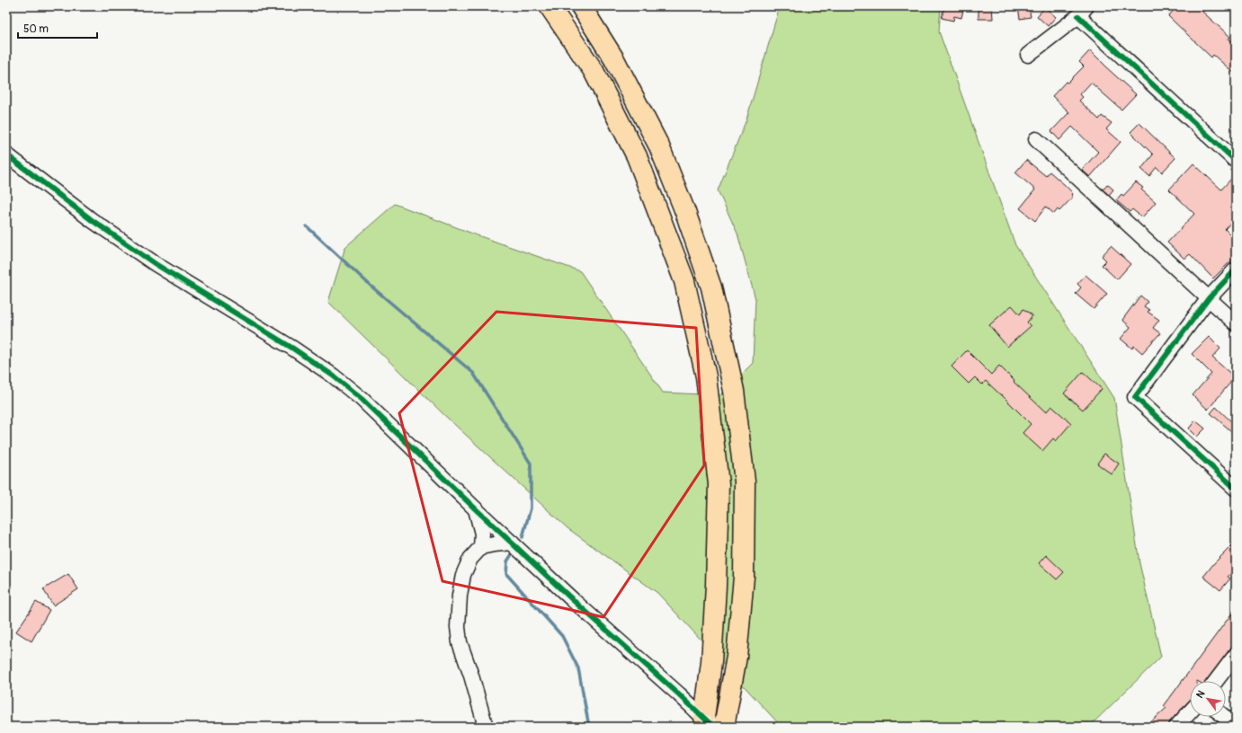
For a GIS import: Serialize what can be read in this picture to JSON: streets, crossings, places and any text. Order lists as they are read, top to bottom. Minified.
{"scale_bar":"50 m","north":"top left"}
